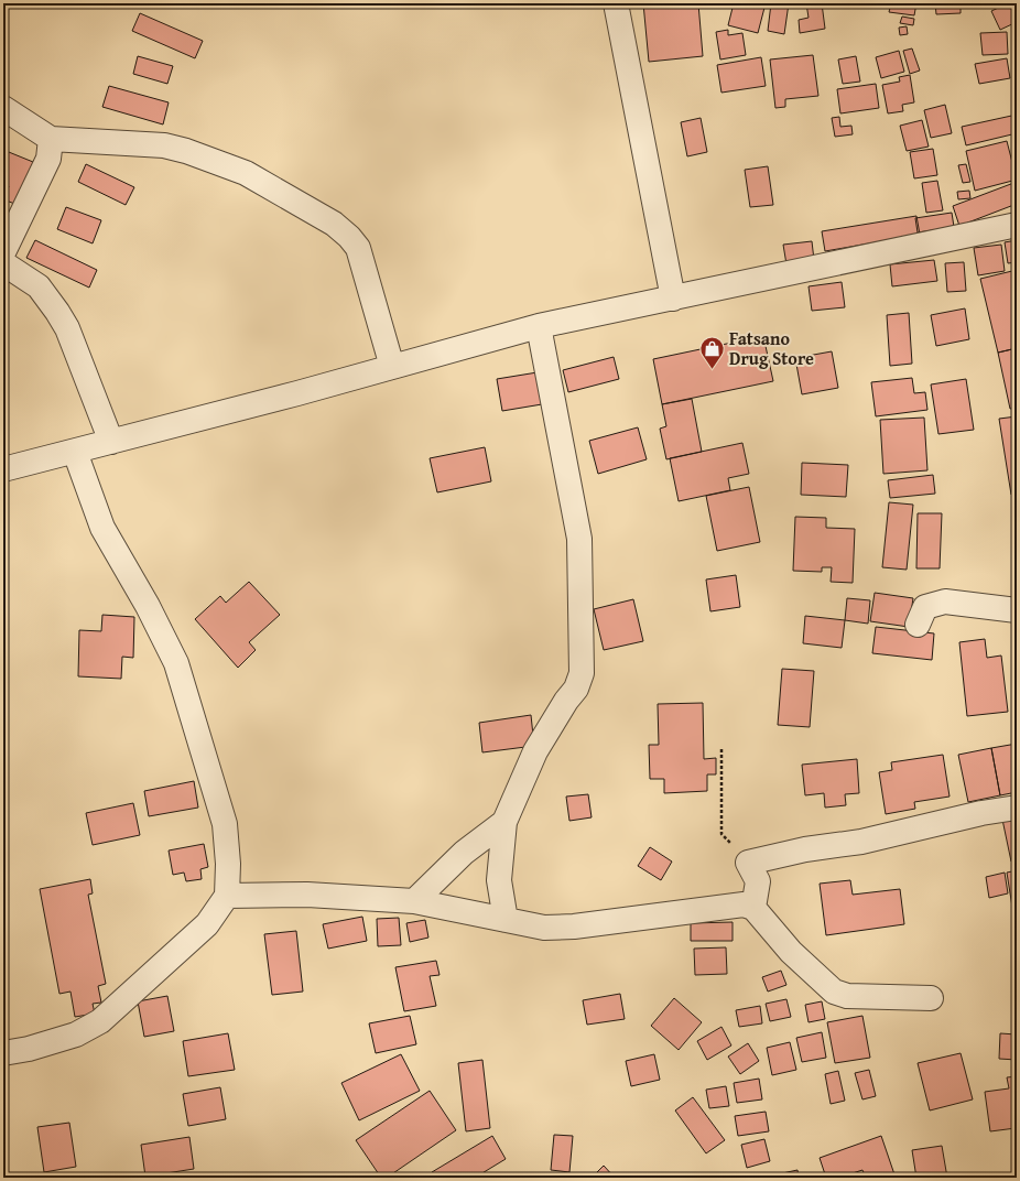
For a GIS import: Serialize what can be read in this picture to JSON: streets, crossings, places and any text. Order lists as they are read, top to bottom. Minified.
{"places":{"shop":["Fatsano Drug Store"]}}
